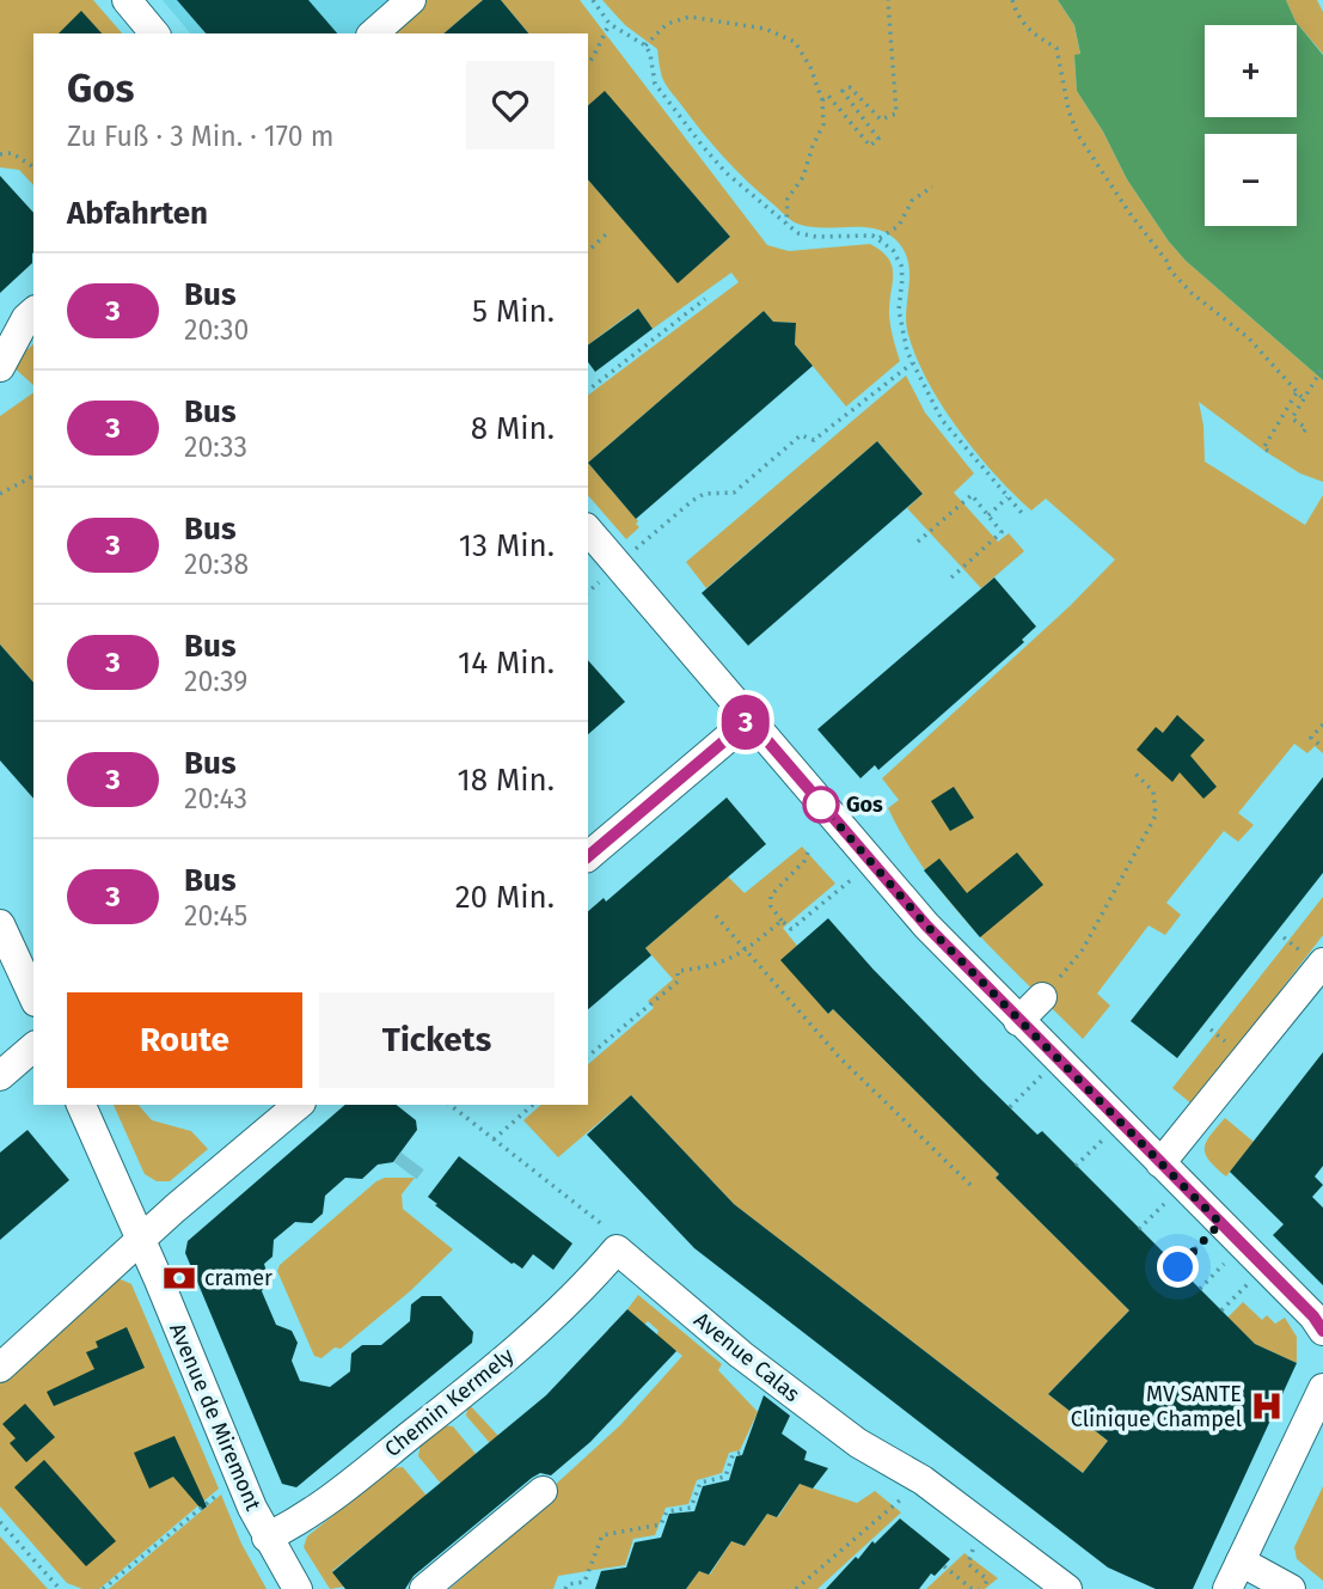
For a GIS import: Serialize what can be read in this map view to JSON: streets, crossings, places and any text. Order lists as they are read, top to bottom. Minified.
{"streets":{"street":["Avenue Calas","Chemin Kermely","Avenue de Miremont"]},"crossings":[["Avenue Calas","Chemin Kermely"],["Chemin Kermely","Avenue de Miremont"]],"places":{"other":["Gos"],"bank":["cramer"],"hospital":["MV SANTE Clinique Champel"]},"lines":["bus line 3"],"page":{"on_map":"3","map_buttons":["+","−"],"heading":[["Gos","Zu Fuß · 3 Min. · 170 m"],"Abfahrten"],"list":[{"mark":"3","name":"Bus","note":"20:30","value":"5 Min."},{"mark":"3","name":"Bus","note":"20:33","value":"8 Min."},{"mark":"3","name":"Bus","note":"20:38","value":"13 Min."},{"mark":"3","name":"Bus","note":"20:39","value":"14 Min."},{"mark":"3","name":"Bus","note":"20:43","value":"18 Min."},{"mark":"3","name":"Bus","note":"20:45","value":"20 Min."}],"buttons":["Route","Tickets"]}}
